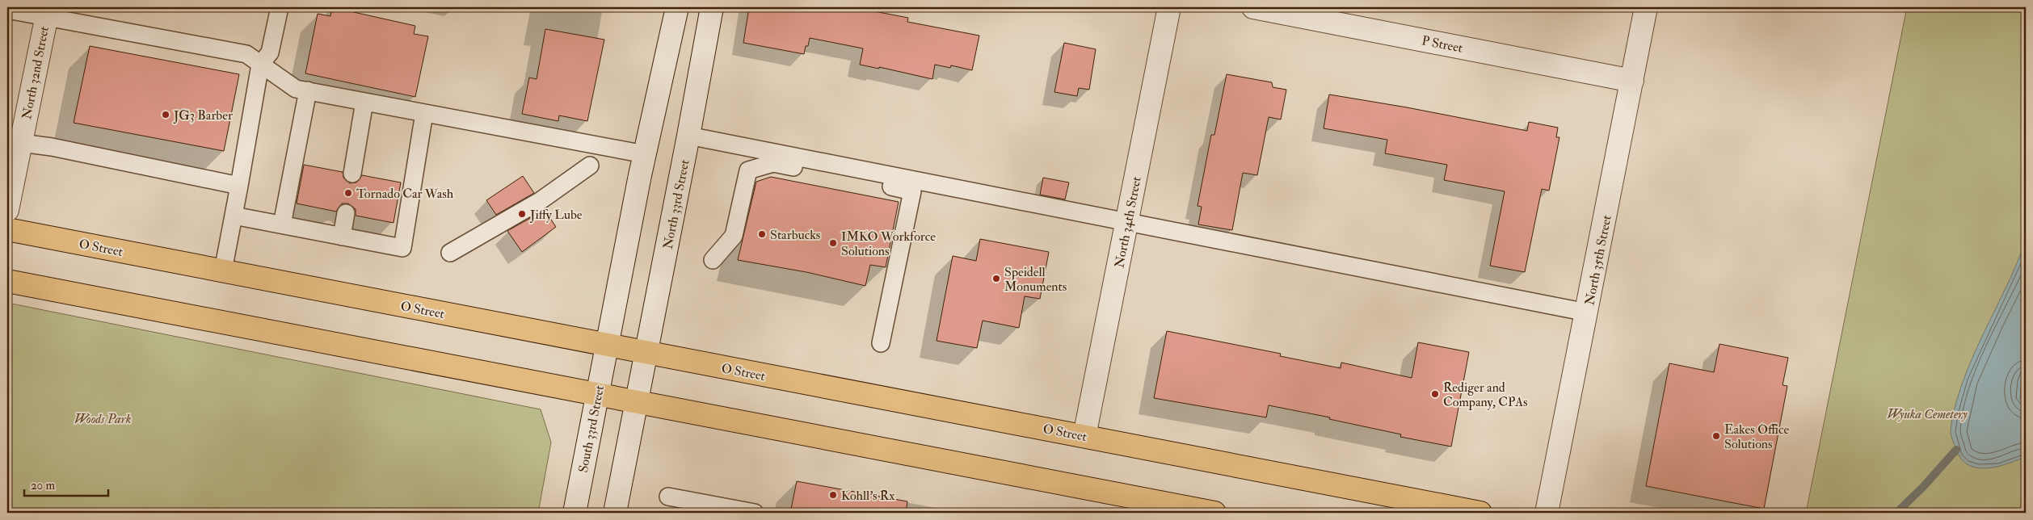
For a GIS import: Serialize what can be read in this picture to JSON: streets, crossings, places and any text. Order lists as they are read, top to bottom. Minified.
{"streets":{"main road":["O Street"],"street":["P Street","North 32nd Street","North 33rd Street","North 34th Street","North 35th Street","South 33rd Street"]},"crossings":[["P Street","North 35th Street"],["North 33rd Street","O Street"],["North 34th Street","O Street"],["O Street","South 33rd Street"]],"parks":["Wyuka Cemetery","Woods Park"],"places":["JG3 Barber","Tornado Car Wash","Jiffy Lube","Starbucks","IMKO Workforce Solutions","Speidell Monuments","Rediger and Company, CPAs","Eakes Office Solutions","Kohll's Rx"],"scale_bar":"20 m"}
